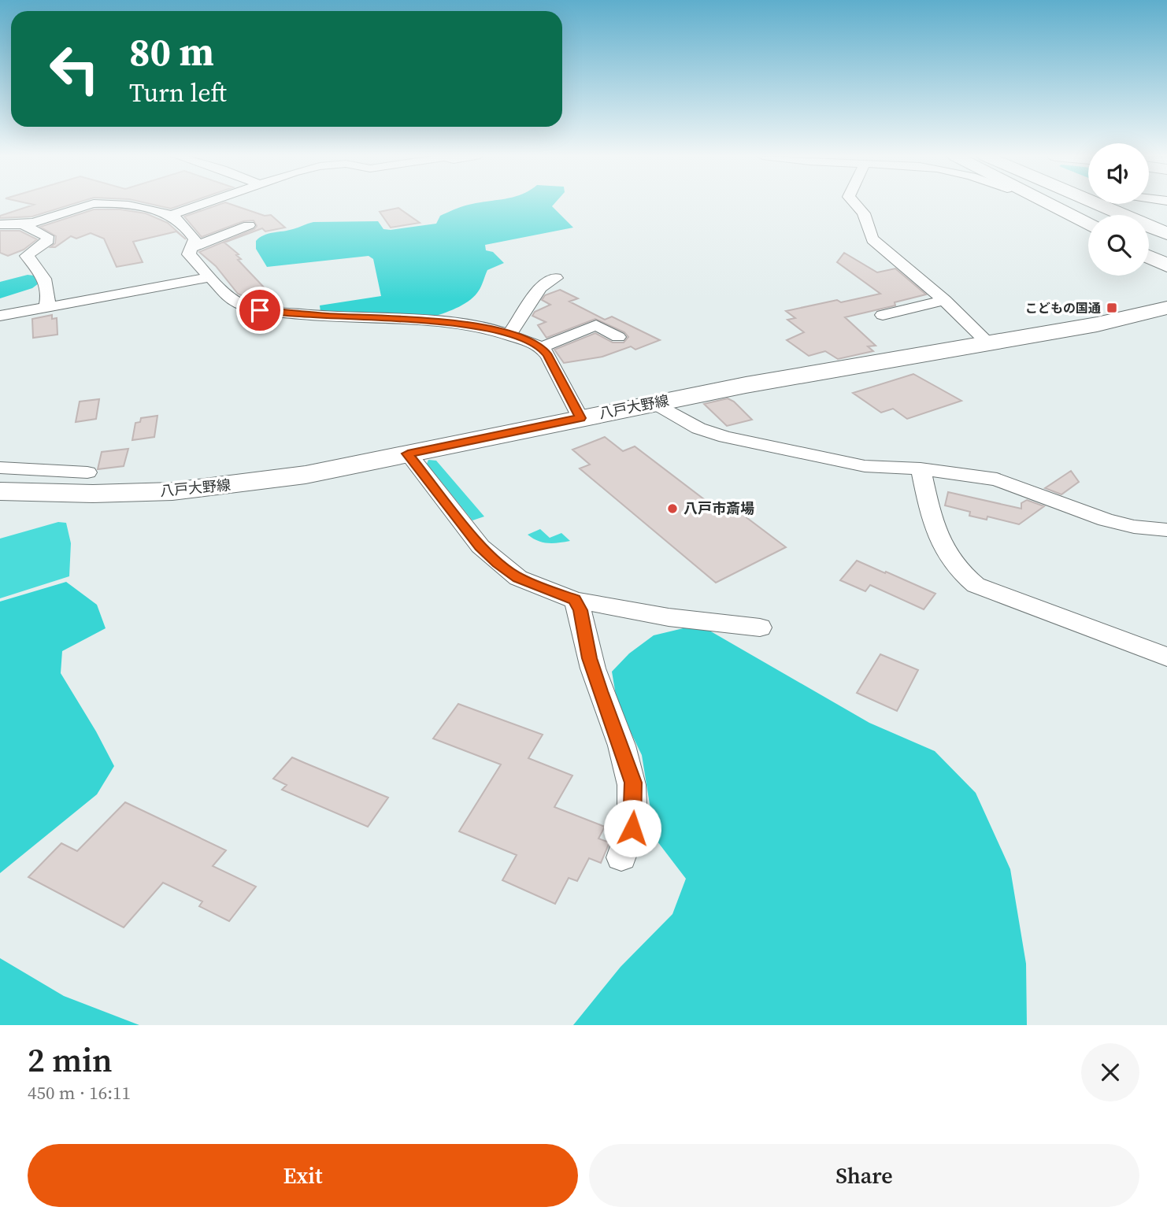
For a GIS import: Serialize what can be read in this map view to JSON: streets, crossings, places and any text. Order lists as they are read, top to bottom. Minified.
{"streets":{"main road":["八戸大野線"]},"places":{"transit":["こどもの国通"],"other":["八戸市斎場"]},"page":{"turn":["80 m","Turn left"],"heading":["2 min","450 m · 16:11"],"buttons":["Exit","Share"]}}
